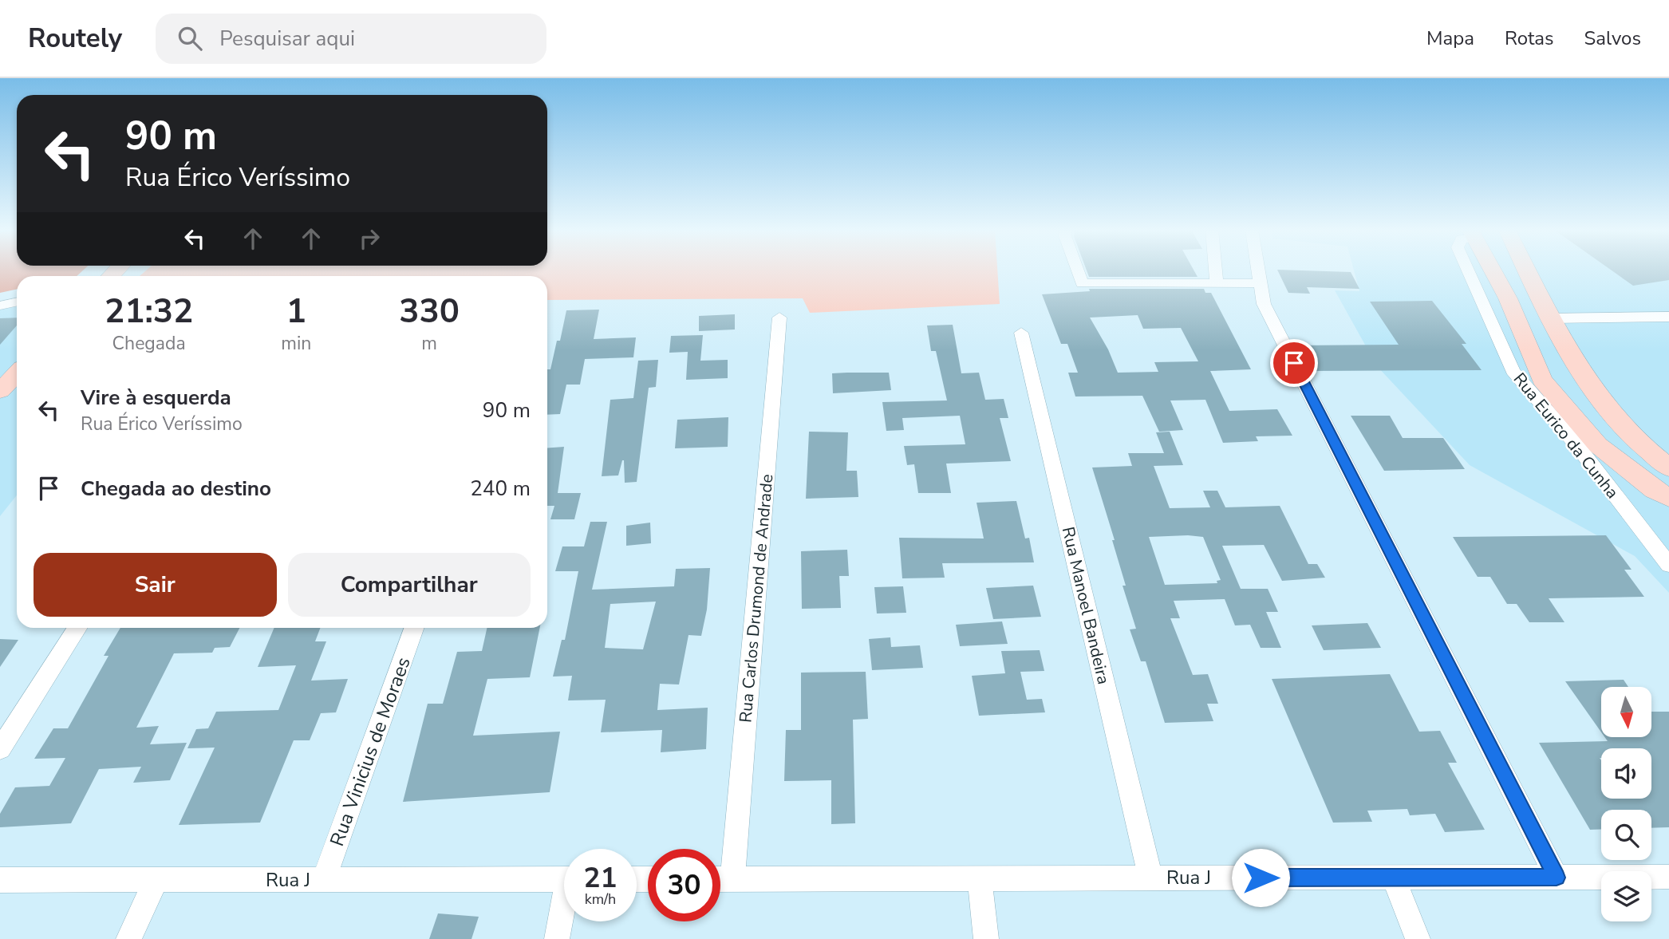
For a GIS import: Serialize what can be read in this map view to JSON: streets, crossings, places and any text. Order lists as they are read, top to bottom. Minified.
{"streets":{"street":["Rua Eurico da Cunha","Rua Carlos Drumond de Andrade","Rua Manoel Bandeira","Rua Vinicius de Moraes","Rua J"]},"crossings":[["Rua Carlos Drumond de Andrade","Rua J"],["Rua Manoel Bandeira","Rua J"],["Rua Vinicius de Moraes","Rua J"]],"north":"bottom","page":{"header":"Routely","search":"Pesquisar aqui","nav":["Mapa","Rotas","Salvos"],"turn":["90 m","Rua Érico Veríssimo"],"eta":["21:32","Chegada","1","min","330","m"],"list":[{"name":"Vire à esquerda","note":"Rua Érico Veríssimo","value":"90 m"},{"name":"Chegada ao destino","value":"240 m"}],"buttons":["Sair","Compartilhar"],"speed":"21 km/h","limit":"30"}}
